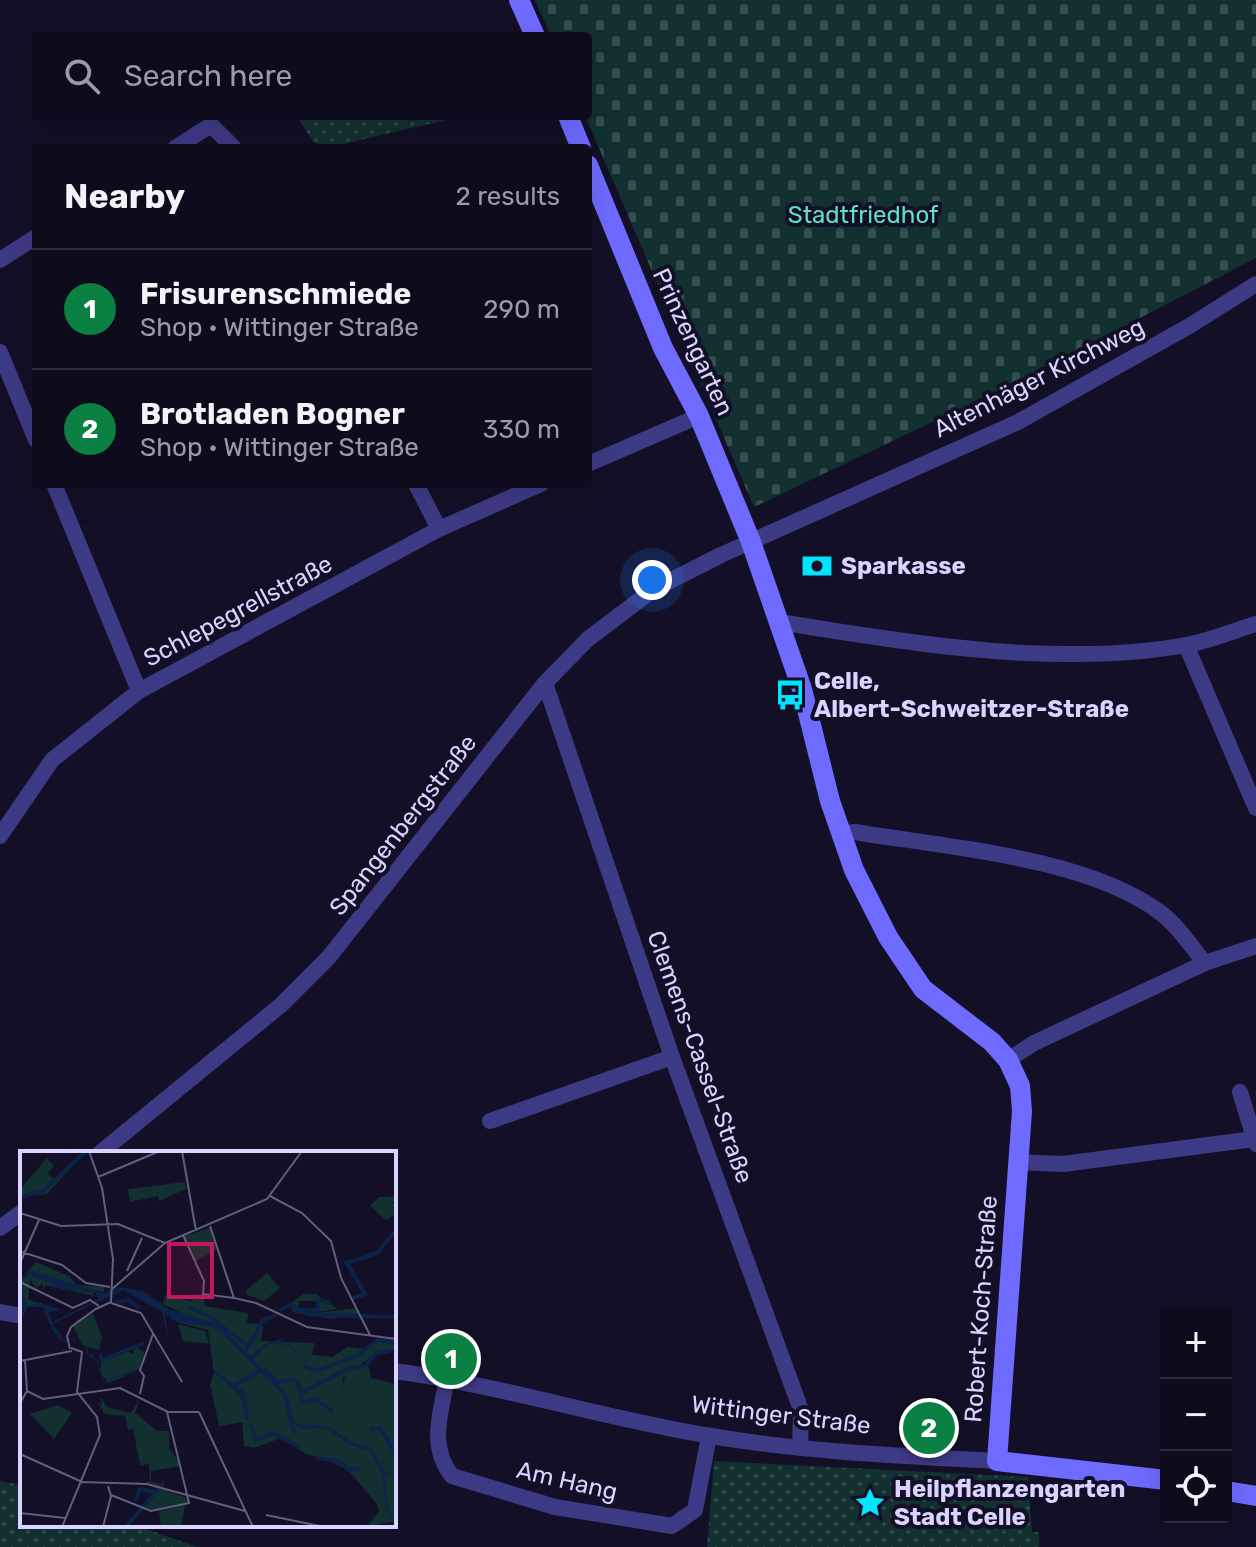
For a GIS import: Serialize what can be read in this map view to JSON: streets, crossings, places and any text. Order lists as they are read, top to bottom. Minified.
{"streets":{"street":["Prinzengarten","Altenhäger Kirchweg","Schlepegrellstraße","Spangenbergstraße","Clemens-Cassel-Straße","Robert-Koch-Straße","Wittinger Straße","Am Hang"]},"crossings":[["Prinzengarten","Altenhäger Kirchweg"],["Prinzengarten","Spangenbergstraße"],["Prinzengarten","Robert-Koch-Straße"],["Altenhäger Kirchweg","Spangenbergstraße"],["Spangenbergstraße","Clemens-Cassel-Straße"],["Clemens-Cassel-Straße","Wittinger Straße"],["Robert-Koch-Straße","Wittinger Straße"],["Wittinger Straße","Am Hang"]],"parks":["Stadtfriedhof"],"places":{"bank":["Sparkasse"],"bus stop":["Celle, Albert-Schweitzer-Straße"],"place":["Heilpflanzengarten Stadt Celle"]},"page":{"search":"Search here","heading":["Nearby","2 results"],"list":[{"mark":"1","name":"Frisurenschmiede","note":"Shop · Wittinger Straße","value":"290 m"},{"mark":"2","name":"Brotladen Bogner","note":"Shop · Wittinger Straße","value":"330 m"}],"map_buttons":["+","−"],"pins":["1","2"]}}
